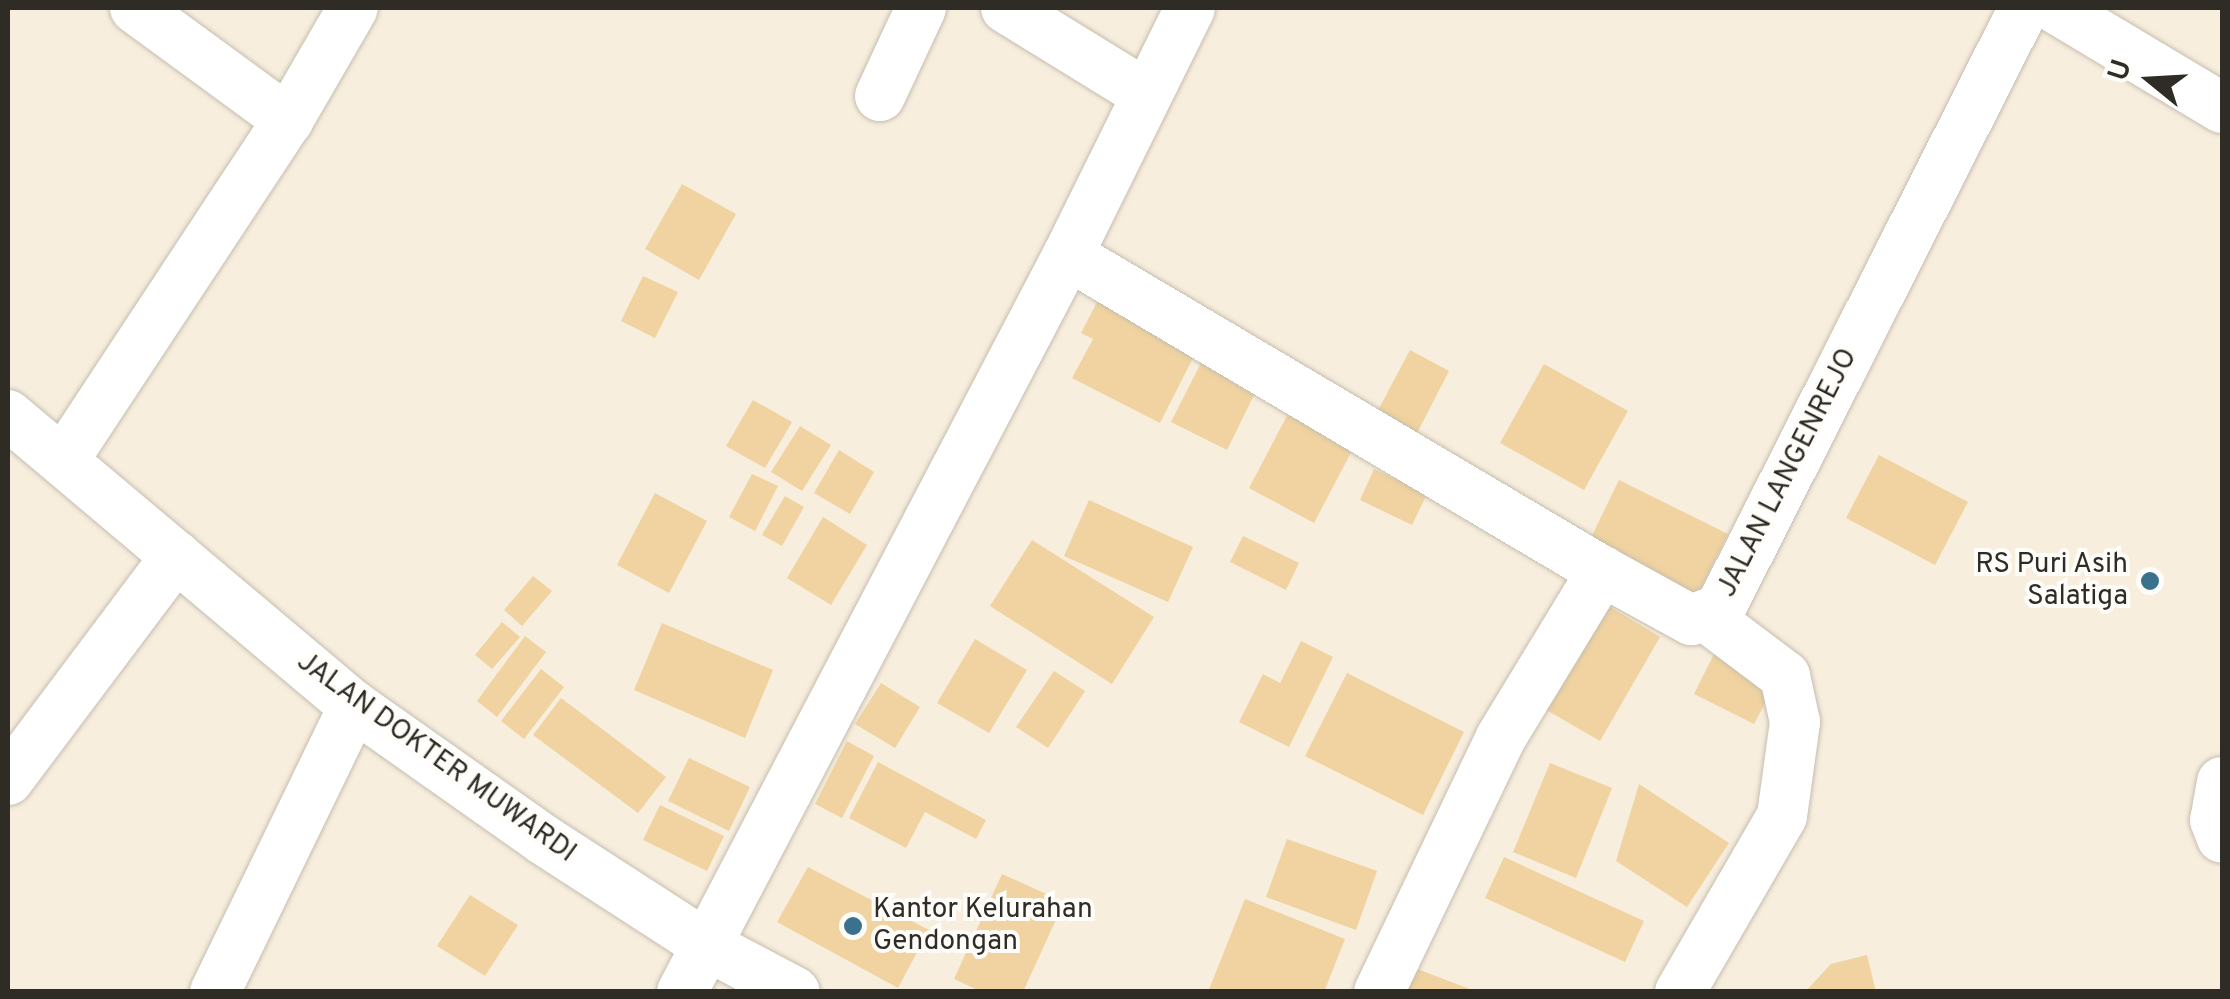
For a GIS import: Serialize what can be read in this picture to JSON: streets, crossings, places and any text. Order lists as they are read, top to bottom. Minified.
{"streets":{"street":["JALAN LANGENREJO","JALAN DOKTER MUWARDI"]},"places":["RS Puri Asih Salatiga","Kantor Kelurahan Gendongan"],"north":"left"}
